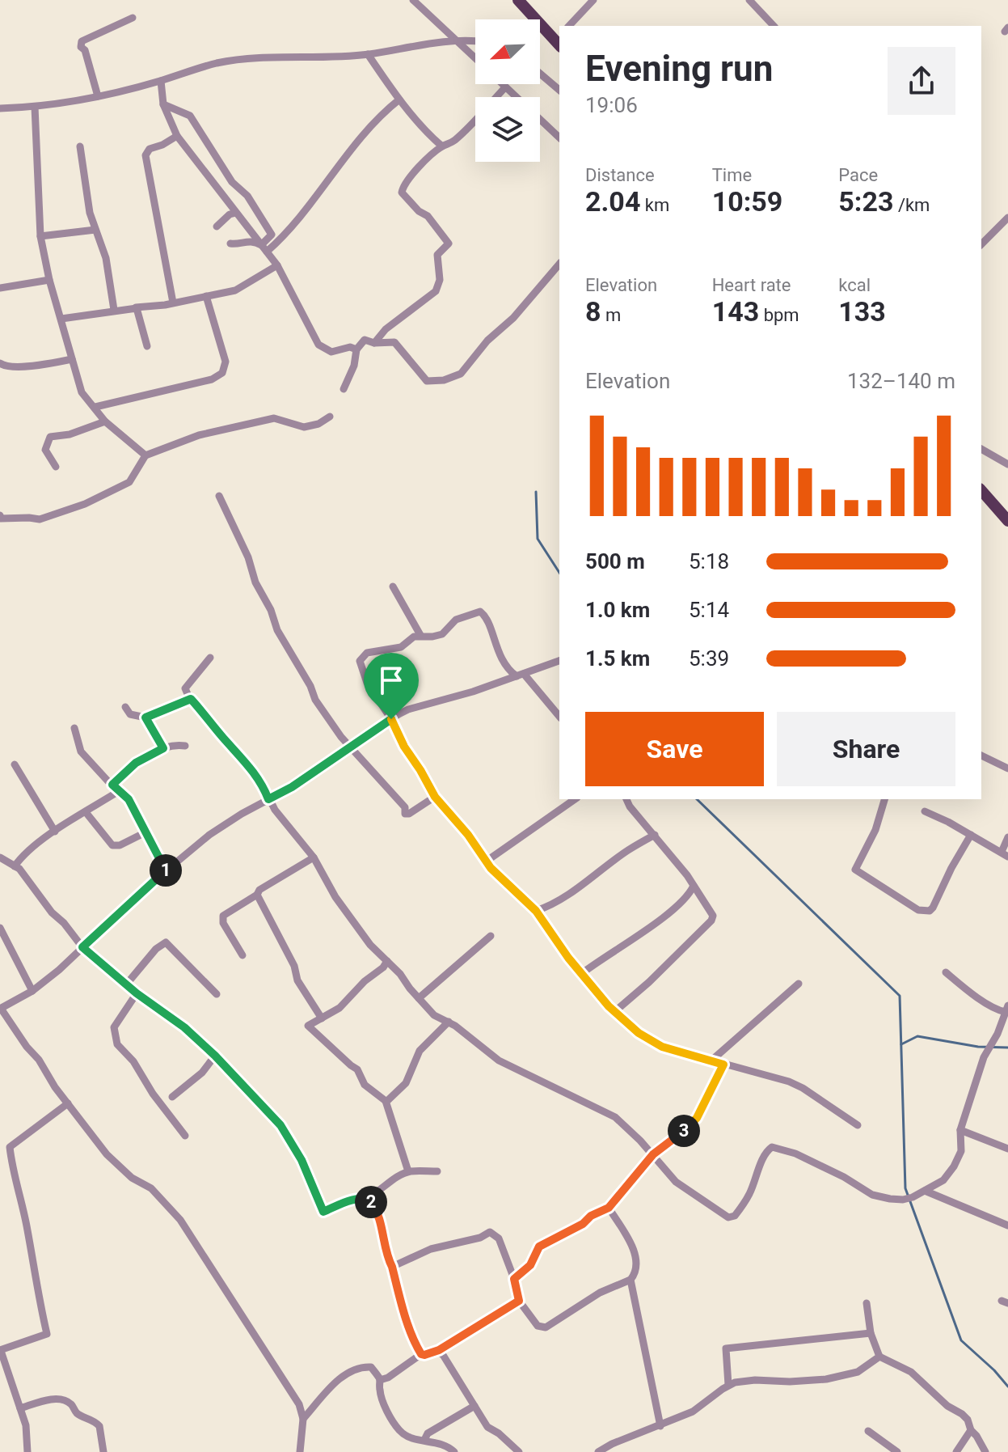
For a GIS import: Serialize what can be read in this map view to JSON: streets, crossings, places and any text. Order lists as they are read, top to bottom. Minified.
{"north":"bottom left","page":{"heading":["Evening run","19:06"],"stats":[["Distance","2.04 km"],["Time","10:59"],["Pace","5:23 /km"],["Elevation","8 m"],["Heart rate","143 bpm"],["kcal","133"]],"chart":["Elevation","132–140 m"],"list":[{"name":"500 m","note":"5:18"},{"name":"1.0 km","note":"5:14"},{"name":"1.5 km","note":"5:39"}],"buttons":["Save","Share"],"pins":["1","3","2"]}}
